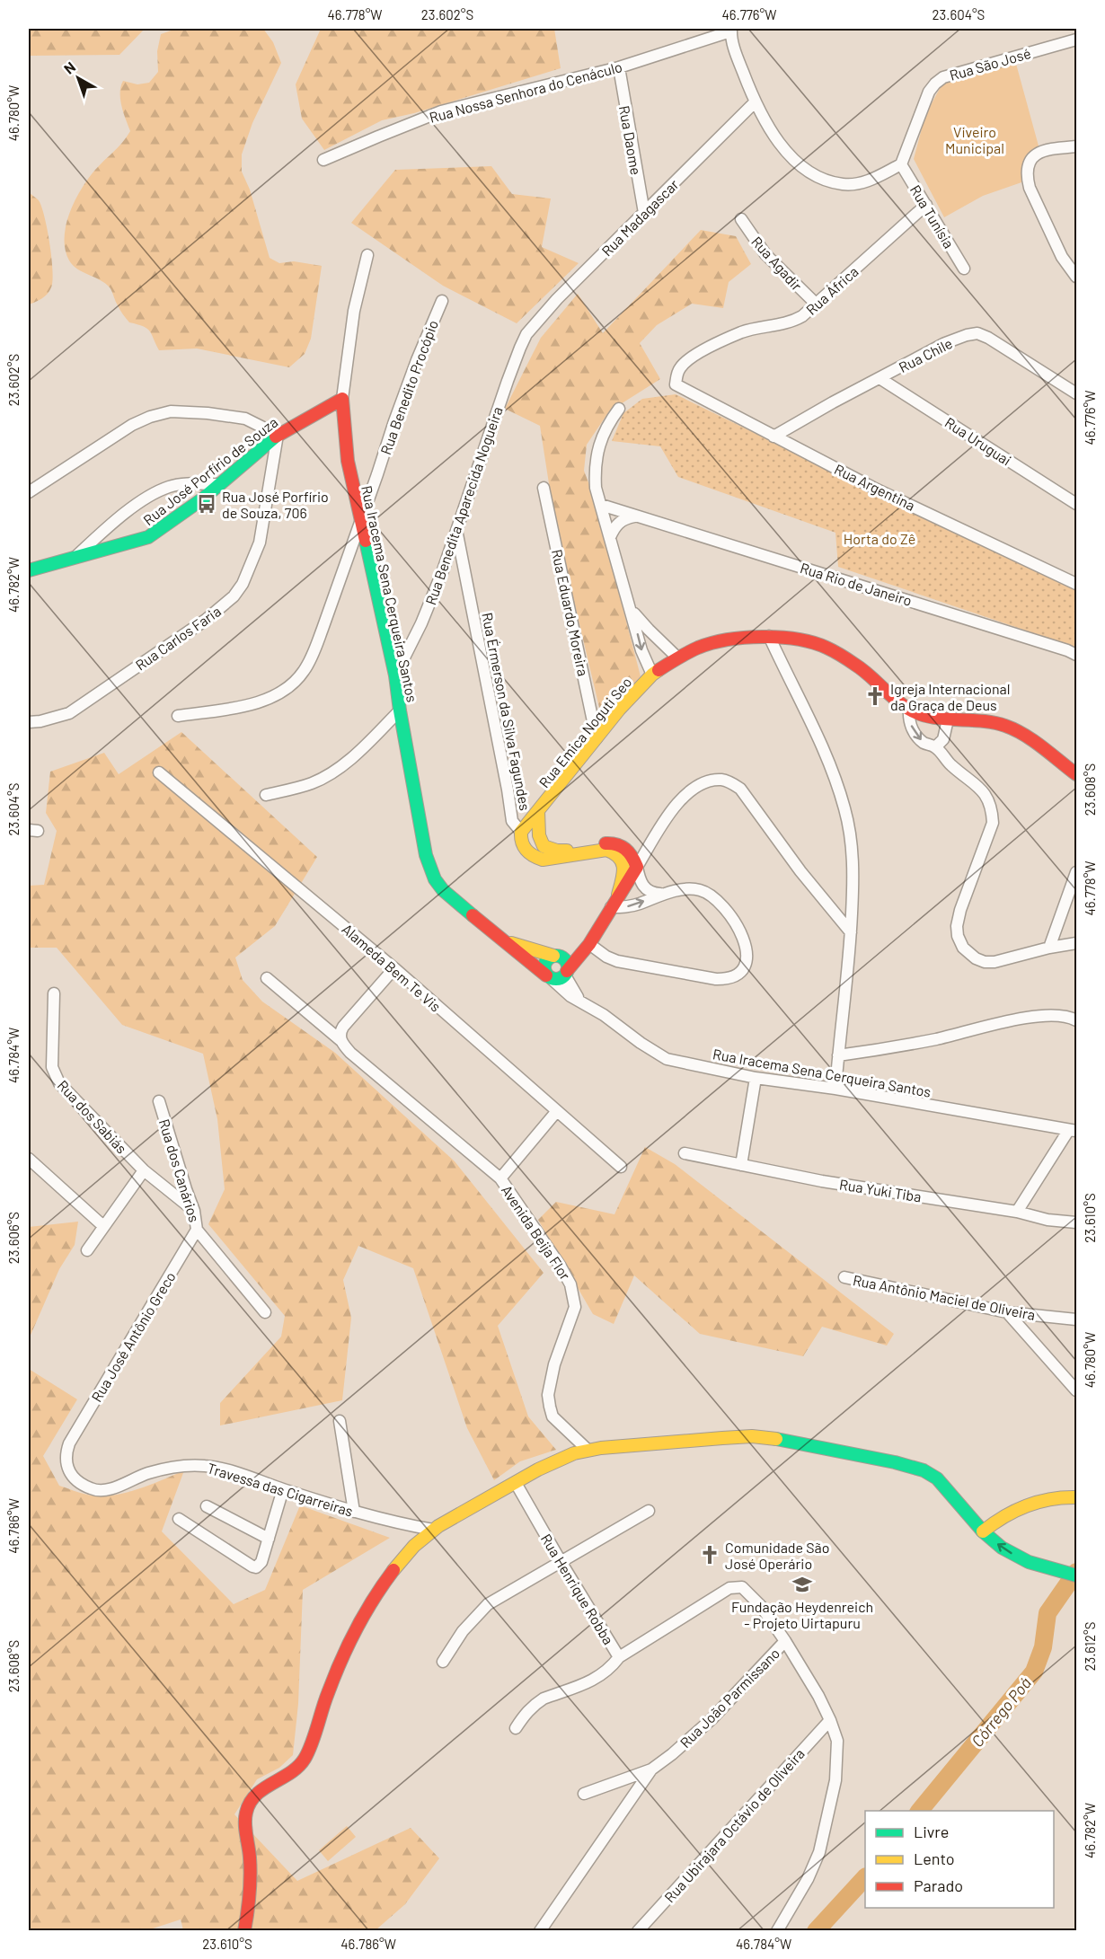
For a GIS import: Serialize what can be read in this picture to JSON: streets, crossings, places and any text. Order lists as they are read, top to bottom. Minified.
{"streets":{"main road":["Rua José Porfírio de Souza","Rua Iracema Sena Cerqueira Santos","Rua Érmerson da Silva Fagundes","Rua Emica Noguti Seo"],"street":["Rua São José","Rua Nossa Senhora do Cenáculo","Rua Daome","Rua Tunísia","Rua Madagascar","Rua Agadir","Rua África","Rua Chile","Rua Benedito Procópio","Rua Uruguai","Rua Argentina","Rua Benedita Aparecida Nogueira","Rua Rio de Janeiro","Rua Eduardo Moreira","Rua Carlos Faria","Alameda Bem Te Vis","Rua dos Sabiás","Rua dos Canários","Rua Yuki Tiba","Avenida Beija Flor","Rua Antônio Maciel de Oliveira","Rua José Antônio Greco","Travessa das Cigarreiras","Rua Henrique Robba","Rua João Parmissano","Rua Ubirajara Octávio de Oliveira"]},"crossings":[["Rua São José","Rua Tunísia"],["Rua Nossa Senhora do Cenáculo","Rua Daome"],["Rua Daome","Rua Madagascar"],["Rua Tunísia","Rua África"],["Rua Madagascar","Rua Benedita Aparecida Nogueira"],["Rua Agadir","Rua África"],["Rua África","Rua Argentina"],["Rua Chile","Rua Uruguai"],["Rua Chile","Rua Argentina"],["Rua Benedito Procópio","Rua Iracema Sena Cerqueira Santos"],["Rua José Porfírio de Souza","Rua Iracema Sena Cerqueira Santos"],["Rua José Porfírio de Souza","Rua Carlos Faria"],["Rua Benedita Aparecida Nogueira","Rua Iracema Sena Cerqueira Santos"],["Rua Benedita Aparecida Nogueira","Rua Érmerson da Silva Fagundes"],["Rua Eduardo Moreira","Rua Emica Noguti Seo"],["Rua Érmerson da Silva Fagundes","Rua Emica Noguti Seo"],["Rua dos Sabiás","Rua dos Canários"],["Rua dos Canários","Rua José Antônio Greco"],["Rua José Antônio Greco","Travessa das Cigarreiras"],["Rua Henrique Robba","Rua João Parmissano"],["Rua Henrique Robba","Rua Ubirajara Octávio de Oliveira"]],"water":["Córrego Poá"],"parks":["Viveiro Municipal","Horta do Zê"],"places":{"bus stop":["Rua José Porfírio de Souza, 706"],"church":["Igreja Internacional da Graça de Deus","Comunidade São José Operário"],"school or university":["Fundação Heydenreich - Projeto Uirtapuru"]},"legend":["Livre","Lento","Parado"],"north":"top left","coordinates":["46.778°W","23.602°S","46.776°W","23.604°S","46.780°W","46.782°W","23.608°S","46.784°W","23.610°S","23.606°S","46.786°W","23.612°S"]}
